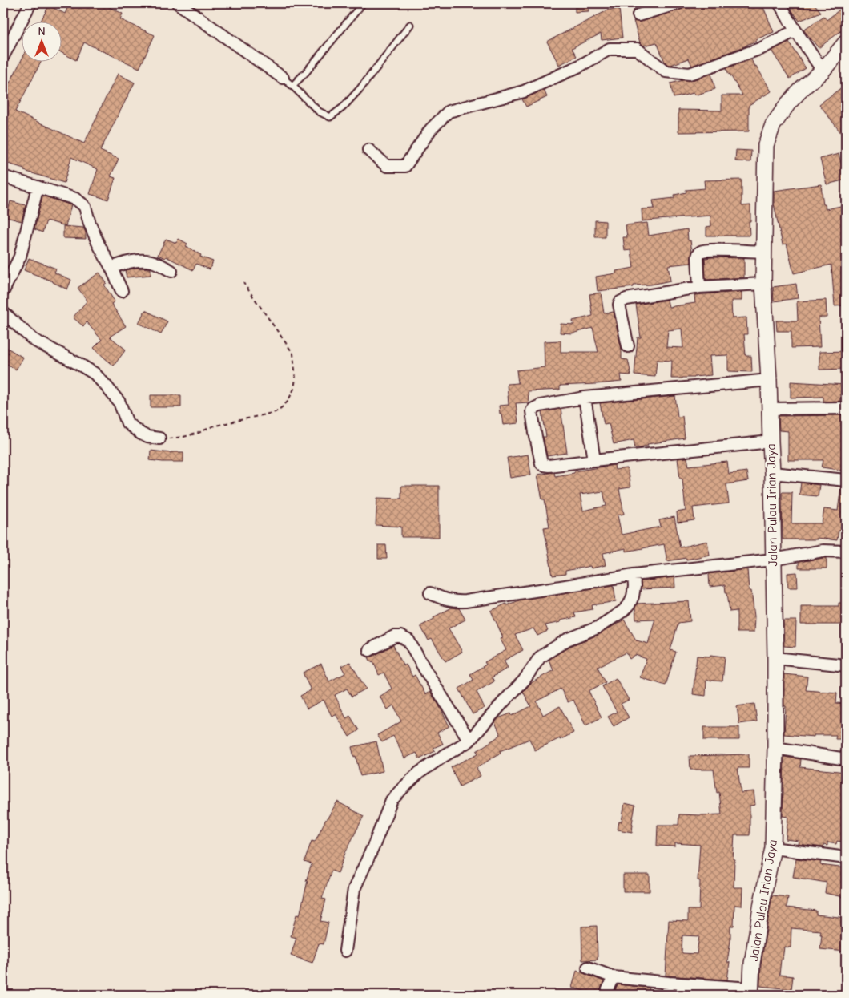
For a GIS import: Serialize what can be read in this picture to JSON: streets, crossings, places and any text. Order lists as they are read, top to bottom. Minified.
{"streets":{"street":["Jalan Pulau Irian Jaya"]},"north":"top"}
